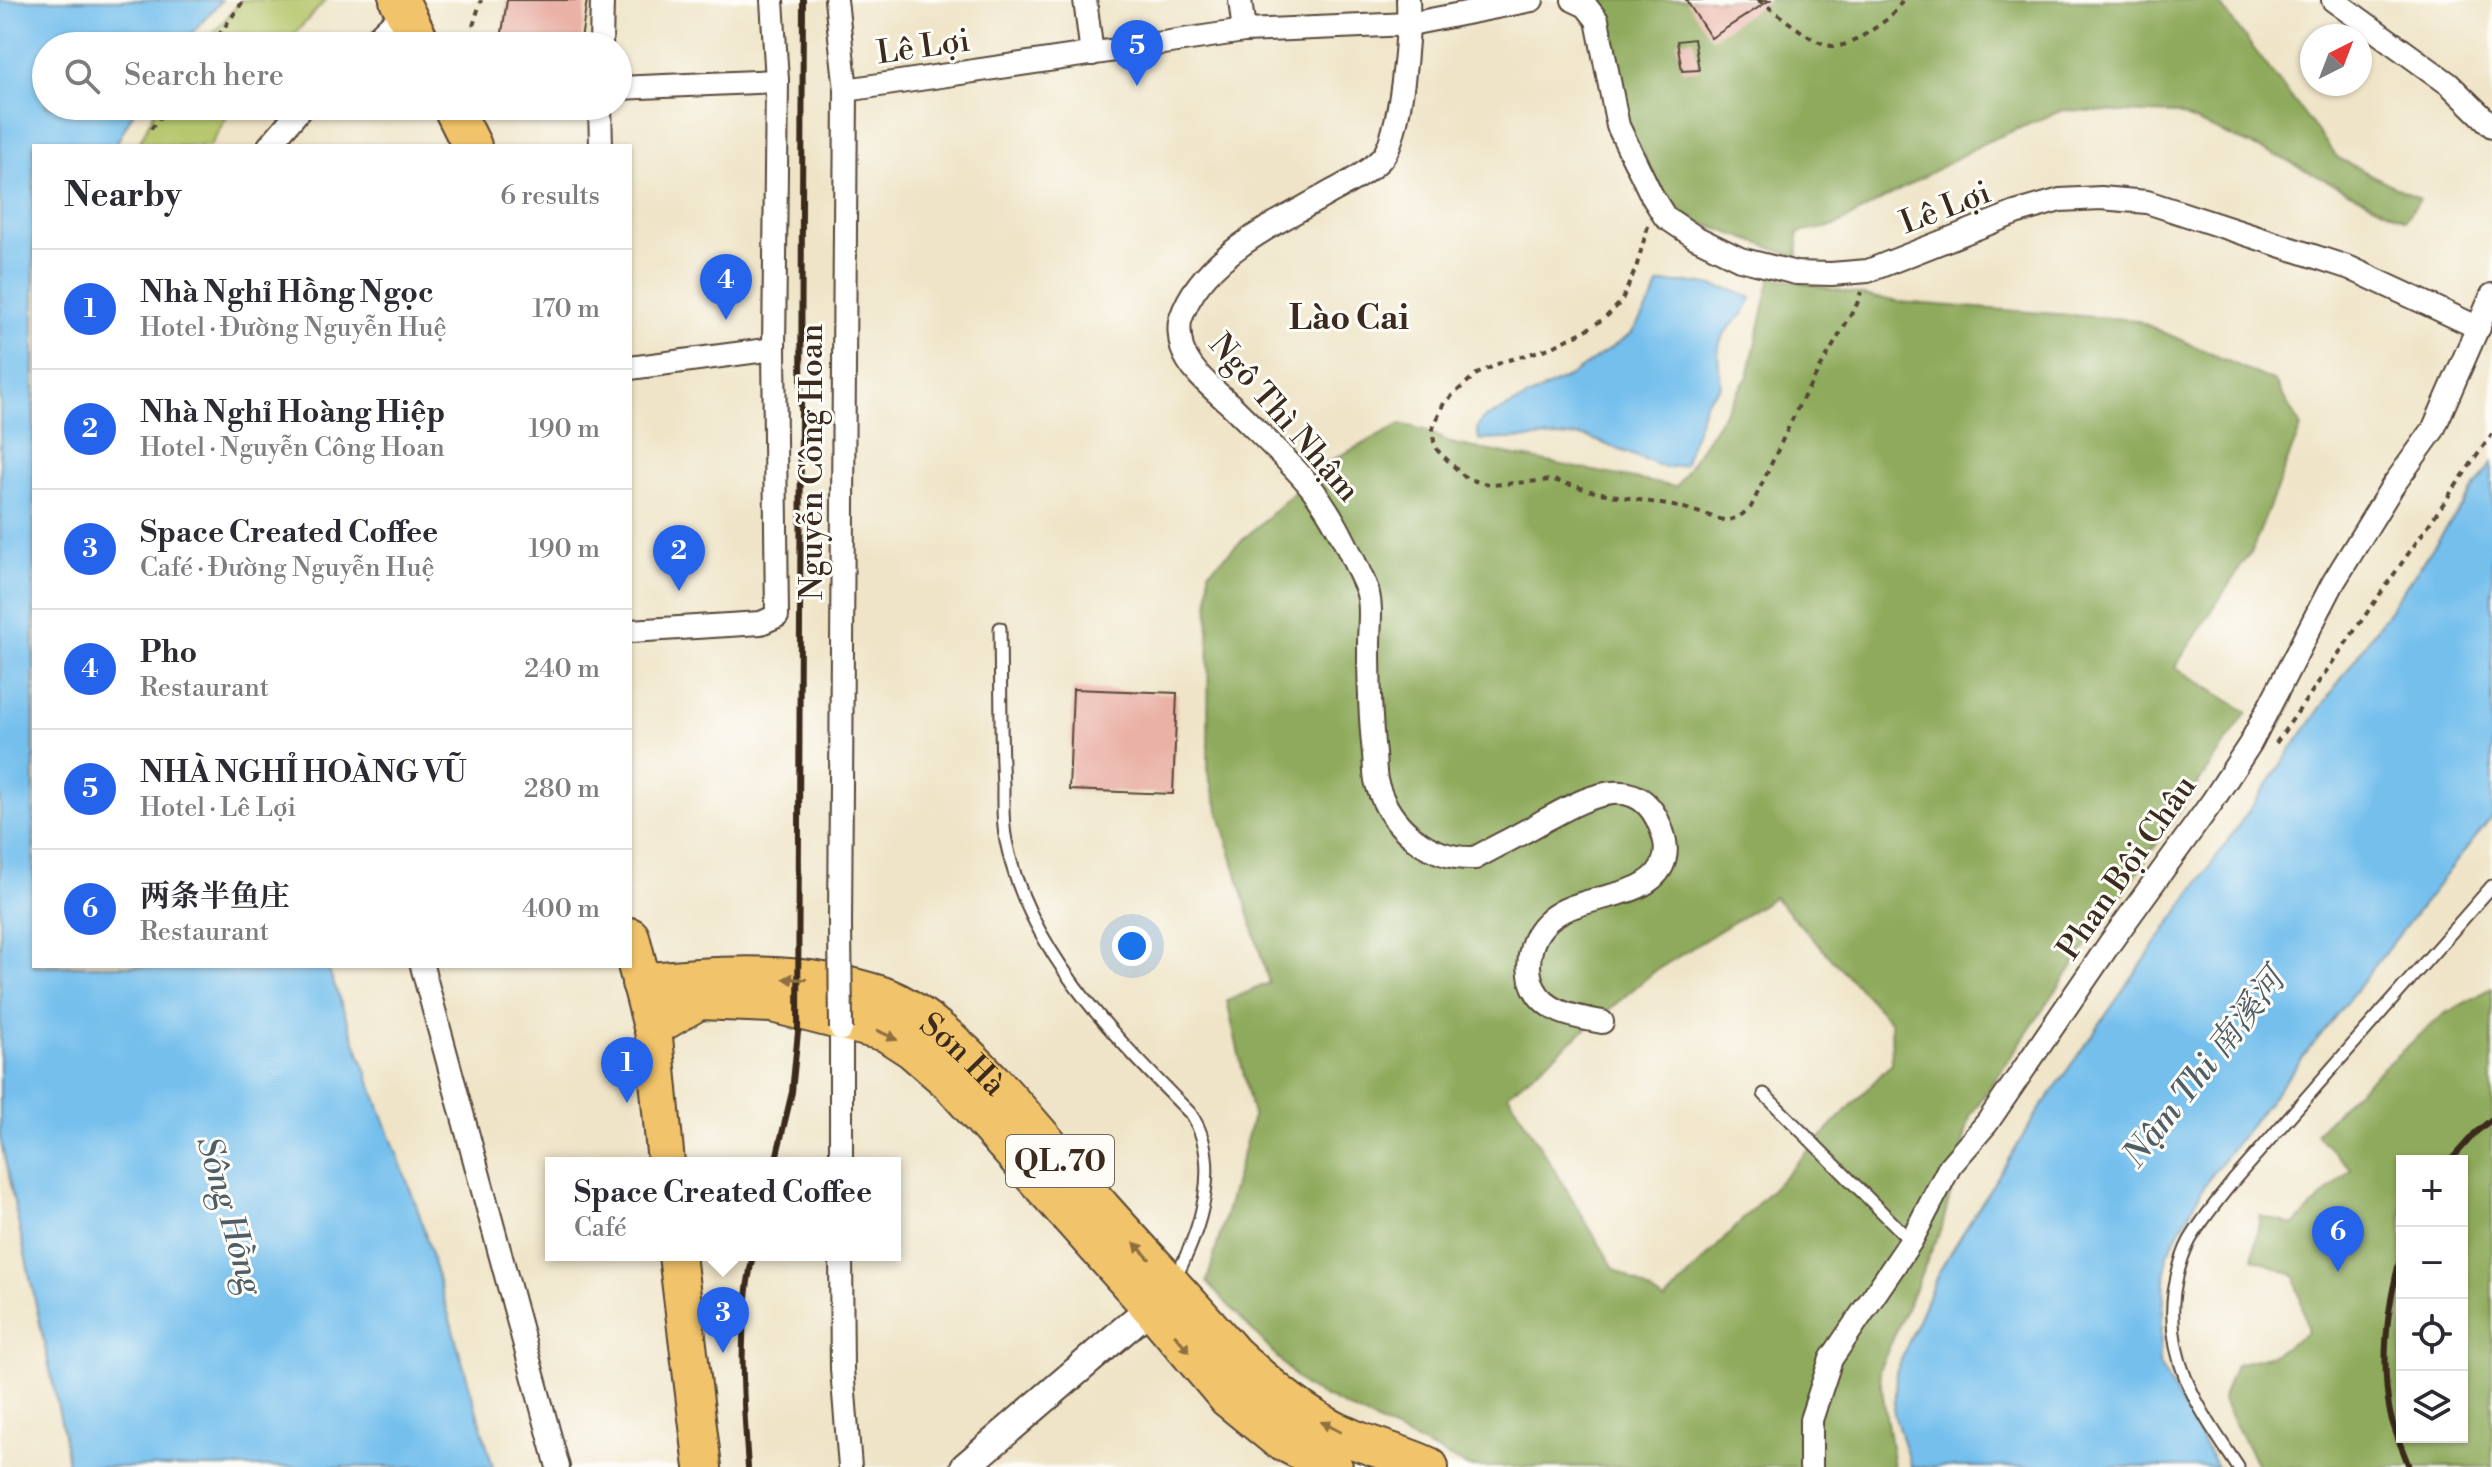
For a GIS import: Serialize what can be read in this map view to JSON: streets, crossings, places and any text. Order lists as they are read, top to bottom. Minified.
{"streets":{"highway":["Sơn Hà","QL.70"],"street":["Lê Lợi","Ngô Thì Nhậm","Nguyễn Công Hoan","Phan Bội Châu"]},"crossings":[["Lê Lợi","Ngô Thì Nhậm"],["Lê Lợi","Nguyễn Công Hoan"],["Lê Lợi","Phan Bội Châu"],["Sơn Hà","QL.70"]],"districts":["Lào Cai"],"water":["Nậm Thi 南溪河","Sông Hồng"],"north":"top right","page":{"pins":["5","4","2","1","6","3"],"search":"Search here","heading":["Nearby","6 results"],"list":[{"mark":"1","name":"Nhà Nghỉ Hồng Ngọc","note":"Hotel · Đường Nguyễn Huệ","value":"170 m"},{"mark":"2","name":"Nhà Nghỉ Hoàng Hiệp","note":"Hotel · Nguyễn Công Hoan","value":"190 m"},{"mark":"3","name":"Space Created Coffee","note":"Café · Đường Nguyễn Huệ","value":"190 m"},{"mark":"4","name":"Pho","note":"Restaurant","value":"240 m"},{"mark":"5","name":"NHÀ NGHỈ HOÀNG VŨ","note":"Hotel · Lê Lợi","value":"280 m"},{"mark":"6","name":"两条半鱼庄","note":"Restaurant","value":"400 m"}],"map_buttons":["+","−"],"popup":["Space Created Coffee","Café"]}}
